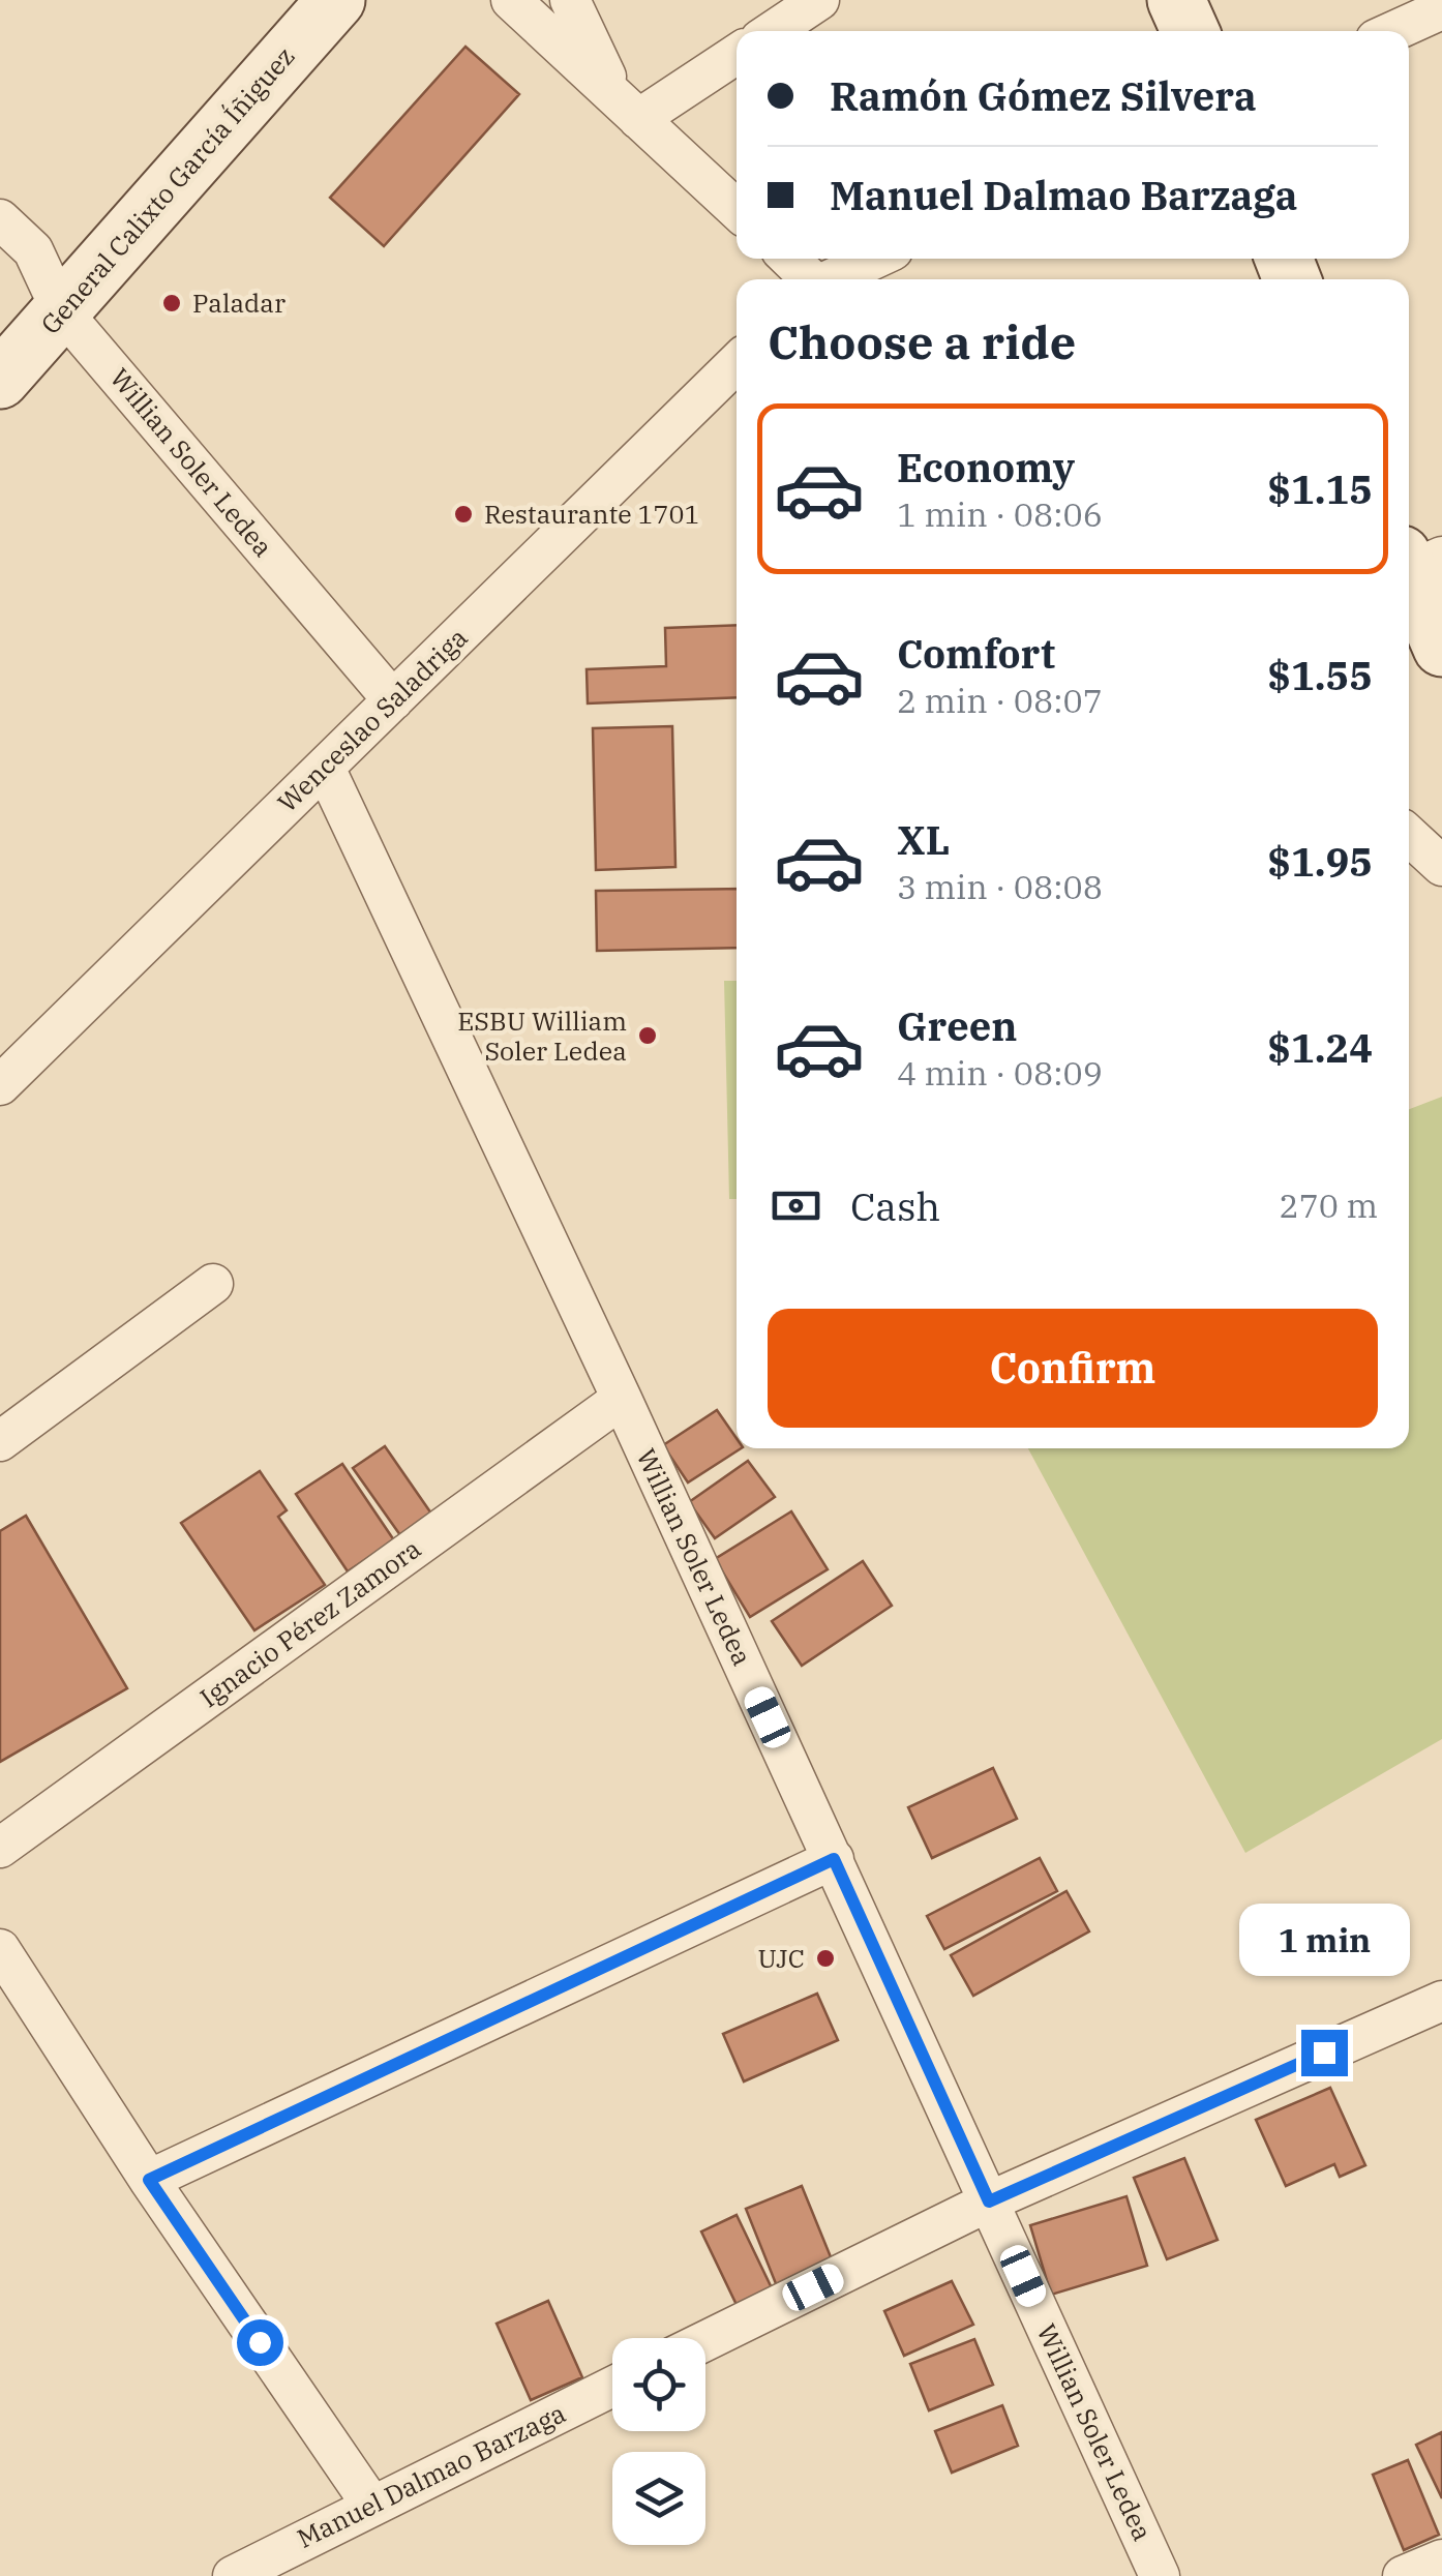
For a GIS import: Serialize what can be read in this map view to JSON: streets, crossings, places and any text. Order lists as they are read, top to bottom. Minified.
{"streets":{"main road":["General Calixto García Íñiguez"],"street":["Willian Soler Ledea","Wenceslao Saladriga","Ignacio Pérez Zamora","Manuel Dalmao Barzaga"]},"crossings":[["General Calixto García Íñiguez","Willian Soler Ledea"],["Willian Soler Ledea","Wenceslao Saladriga"],["Willian Soler Ledea","Ignacio Pérez Zamora"]],"places":["Paladar","Restaurante 1701","ESBU William Soler Ledea","UJC"],"page":{"banner":["Ramón Gómez Silvera","Manuel Dalmao Barzaga"],"heading":"Choose a ride","list":[{"name":"Economy","note":"1 min · 08:06","value":"$1.15"},{"name":"Comfort","note":"2 min · 08:07","value":"$1.55"},{"name":"XL","note":"3 min · 08:08","value":"$1.95"},{"name":"Green","note":"4 min · 08:09","value":"$1.24"}],"pay":["Cash","270 m"],"buttons":"Confirm","bubble":"1 min"}}
